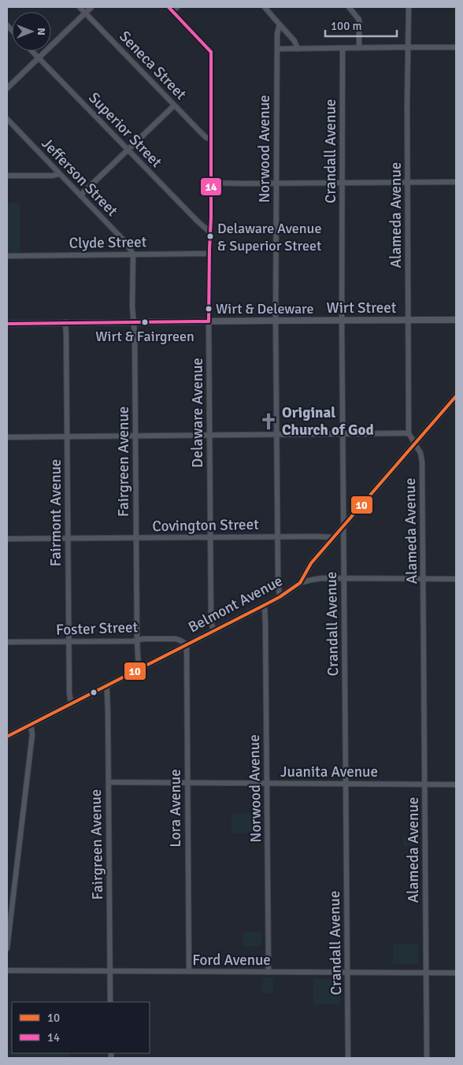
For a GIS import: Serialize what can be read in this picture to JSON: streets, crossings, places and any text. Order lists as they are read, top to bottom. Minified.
{"streets":{"main road":["Wirt Street","Belmont Avenue"],"street":["Seneca Street","Superior Street","Norwood Avenue","Crandall Avenue","Jefferson Street","Alameda Avenue","Clyde Street","Delaware Avenue","Fairgreen Avenue","Fairmont Avenue","Covington Street","Foster Street","Juanita Avenue","Lora Avenue","Ford Avenue"]},"crossings":[["Seneca Street","Delaware Avenue"],["Superior Street","Delaware Avenue"],["Norwood Avenue","Wirt Street"],["Norwood Avenue","Covington Street"],["Norwood Avenue","Belmont Avenue"],["Norwood Avenue","Juanita Avenue"],["Norwood Avenue","Ford Avenue"],["Crandall Avenue","Wirt Street"],["Crandall Avenue","Belmont Avenue"],["Crandall Avenue","Juanita Avenue"],["Crandall Avenue","Ford Avenue"],["Jefferson Street","Clyde Street"],["Jefferson Street","Fairgreen Avenue"],["Alameda Avenue","Wirt Street"],["Alameda Avenue","Belmont Avenue"],["Alameda Avenue","Juanita Avenue"],["Alameda Avenue","Ford Avenue"],["Clyde Street","Delaware Avenue"],["Clyde Street","Fairgreen Avenue"],["Wirt Street","Delaware Avenue"],["Wirt Street","Fairgreen Avenue"],["Wirt Street","Fairmont Avenue"],["Delaware Avenue","Covington Street"],["Delaware Avenue","Belmont Avenue"],["Fairgreen Avenue","Covington Street"],["Fairgreen Avenue","Belmont Avenue"],["Fairgreen Avenue","Foster Street"],["Fairgreen Avenue","Juanita Avenue"],["Fairgreen Avenue","Ford Avenue"],["Fairmont Avenue","Covington Street"],["Fairmont Avenue","Belmont Avenue"],["Fairmont Avenue","Foster Street"],["Covington Street","Belmont Avenue"],["Belmont Avenue","Foster Street"],["Belmont Avenue","Lora Avenue"],["Foster Street","Lora Avenue"],["Juanita Avenue","Lora Avenue"],["Lora Avenue","Ford Avenue"]],"places":{"other":["Delaware Avenue & Superior Street","Wirt & Deleware","Wirt & Fairgreen"],"church":["Original Church of God"]},"lines":["transit line 14","transit line 10"],"legend":["10","14"],"scale_bar":"100 m","north":"right"}
